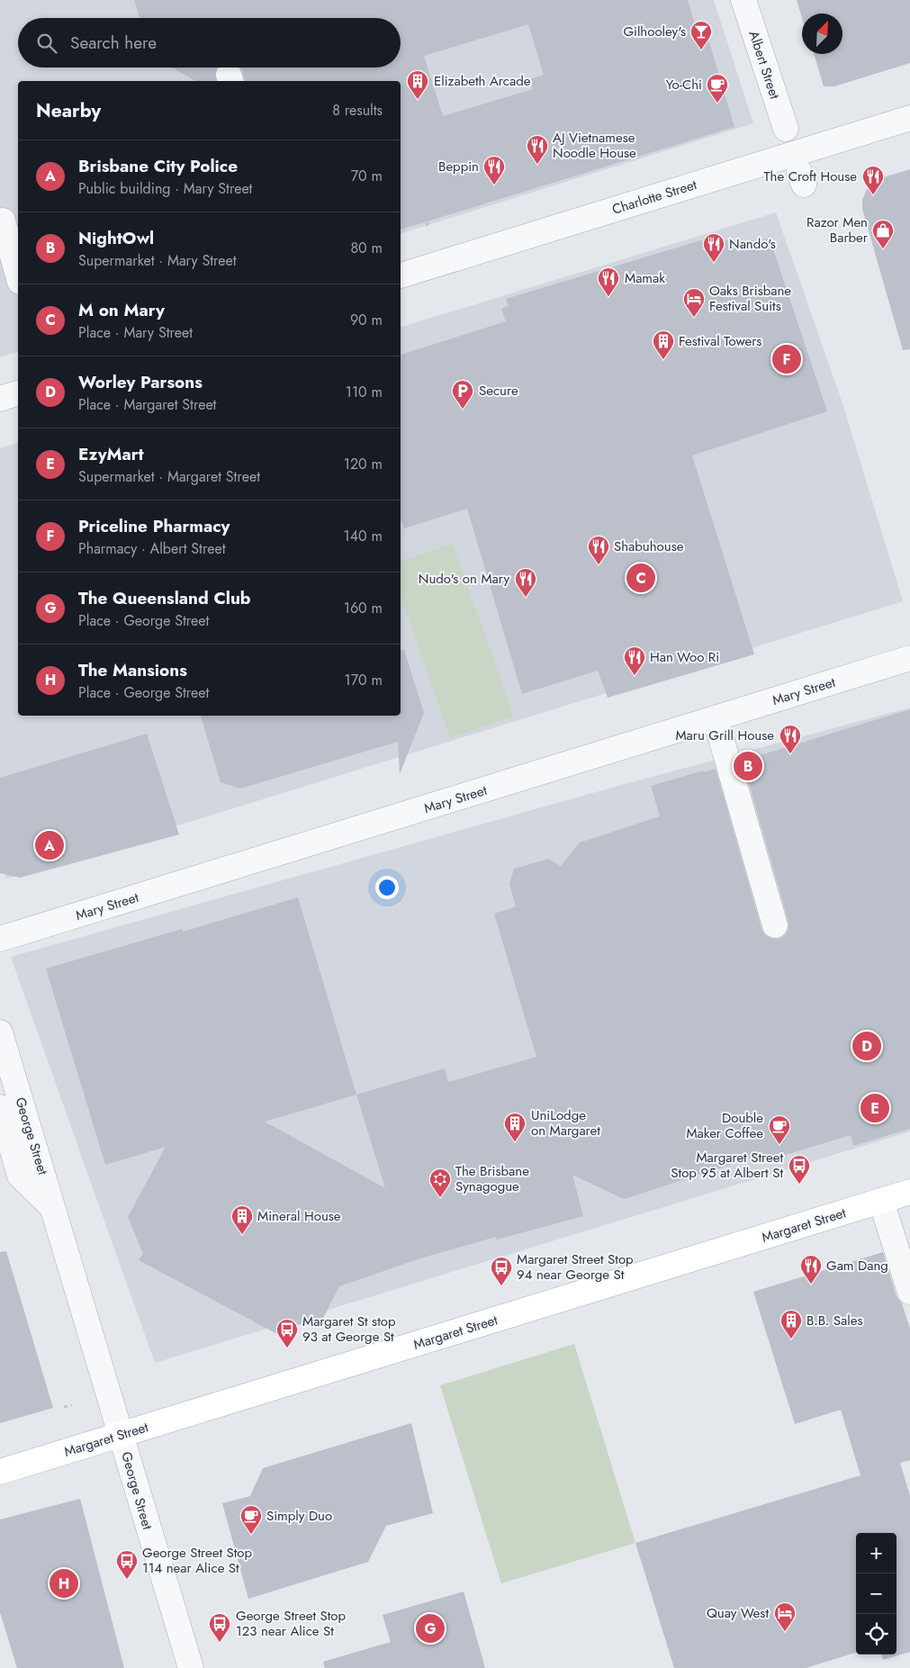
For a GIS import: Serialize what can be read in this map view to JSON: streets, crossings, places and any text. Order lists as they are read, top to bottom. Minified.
{"streets":{"main road":["Margaret Street"],"street":["Albert Street","Charlotte Street","Mary Street","George Street"]},"crossings":[["George Street","Margaret Street"]],"places":{"bar":["Gilhooley's"],"building":["Elizabeth Arcade","Festival Towers","UniLodge on Margaret","Mineral House","B.B. Sales"],"cafe":["Yo-Chi","Double Maker Coffee","Simply Duo"],"restaurant":["AJ Vietnamese Noodle House","Beppin","The Croft House","Nando's","Mamak","Shabuhouse","Nudo's on Mary","Han Woo Ri","Maru Grill House","Gam Dang"],"shop":["Razor Men Barber"],"hotel":["Oaks Brisbane Festival Suits","Quay West"],"parking":["Secure"],"bus stop":["Margaret Street Stop 95 at Albert St","Margaret Street Stop 94 near George St","Margaret St stop 93 at George St","George Street Stop 114 near Alice St","George Street Stop 123 near Alice St"],"synagogue":["The Brisbane Synagogue"]},"north":"top right","page":{"search":"Search here","heading":["Nearby","8 results"],"list":[{"mark":"A","name":"Brisbane City Police","note":"Public building · Mary Street","value":"70 m"},{"mark":"B","name":"NightOwl","note":"Supermarket · Mary Street","value":"80 m"},{"mark":"C","name":"M on Mary","note":"Place · Mary Street","value":"90 m"},{"mark":"D","name":"Worley Parsons","note":"Place · Margaret Street","value":"110 m"},{"mark":"E","name":"EzyMart","note":"Supermarket · Margaret Street","value":"120 m"},{"mark":"F","name":"Priceline Pharmacy","note":"Pharmacy · Albert Street","value":"140 m"},{"mark":"G","name":"The Queensland Club","note":"Place · George Street","value":"160 m"},{"mark":"H","name":"The Mansions","note":"Place · George Street","value":"170 m"}],"pins":["F","C","B","A","D","E","H","G"],"map_buttons":["+","−"]}}
